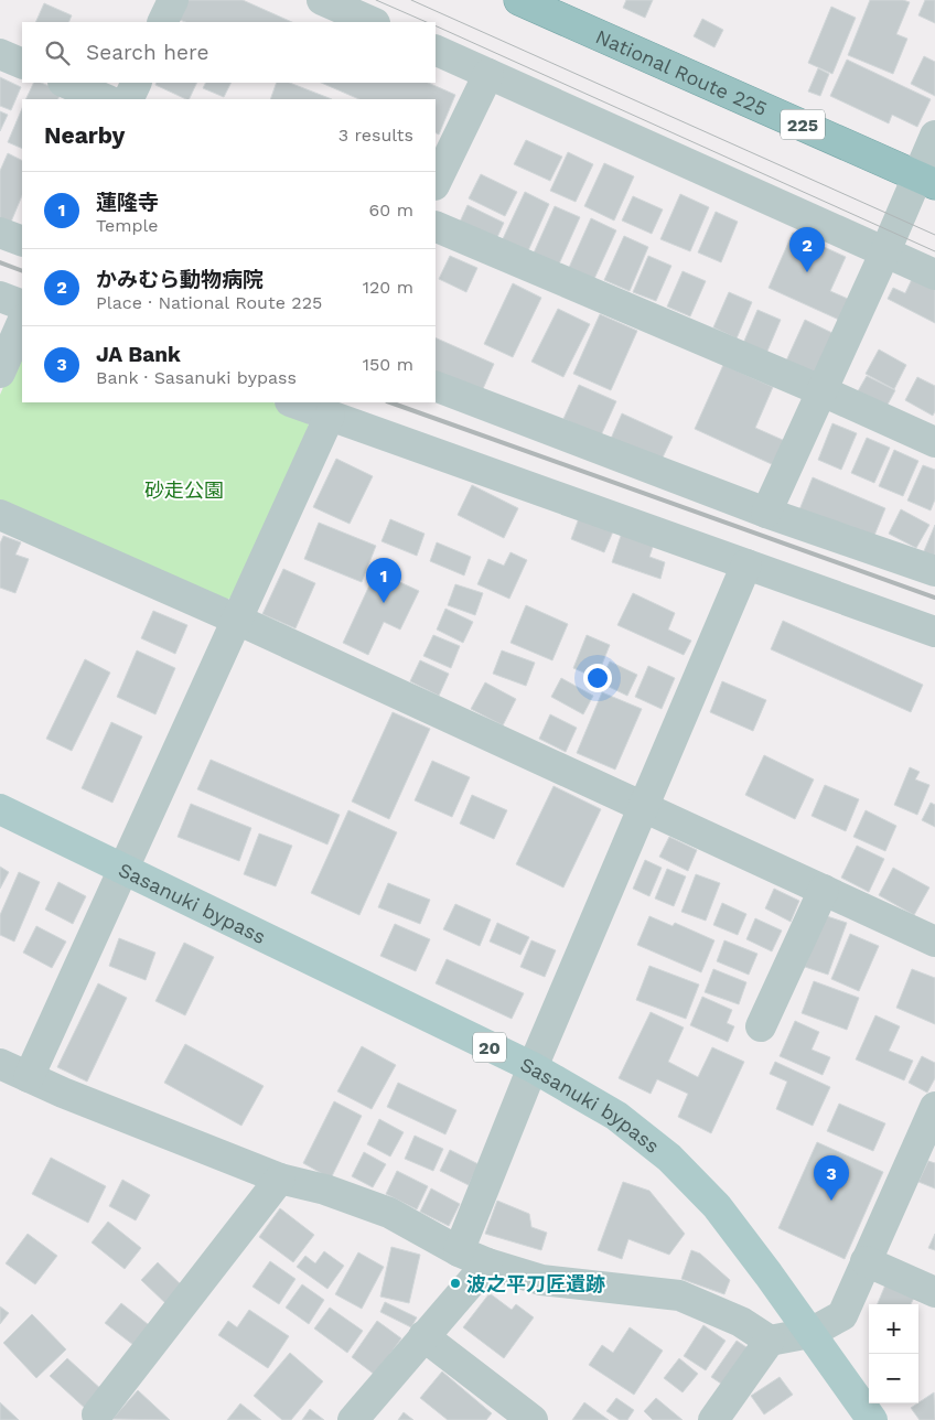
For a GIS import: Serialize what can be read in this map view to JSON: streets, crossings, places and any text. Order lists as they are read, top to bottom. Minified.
{"streets":{"highway":["National Route 225","225"],"main road":["Sasanuki bypass","20"]},"parks":["砂走公園"],"places":["波之平刀匠遺跡"],"page":{"search":"Search here","heading":["Nearby","3 results"],"list":[{"mark":"1","name":"蓮隆寺","note":"Temple","value":"60 m"},{"mark":"2","name":"かみむら動物病院","note":"Place · National Route 225","value":"120 m"},{"mark":"3","name":"JA Bank","note":"Bank · Sasanuki bypass","value":"150 m"}],"pins":["2","1","3"],"map_buttons":["+","−"]}}
